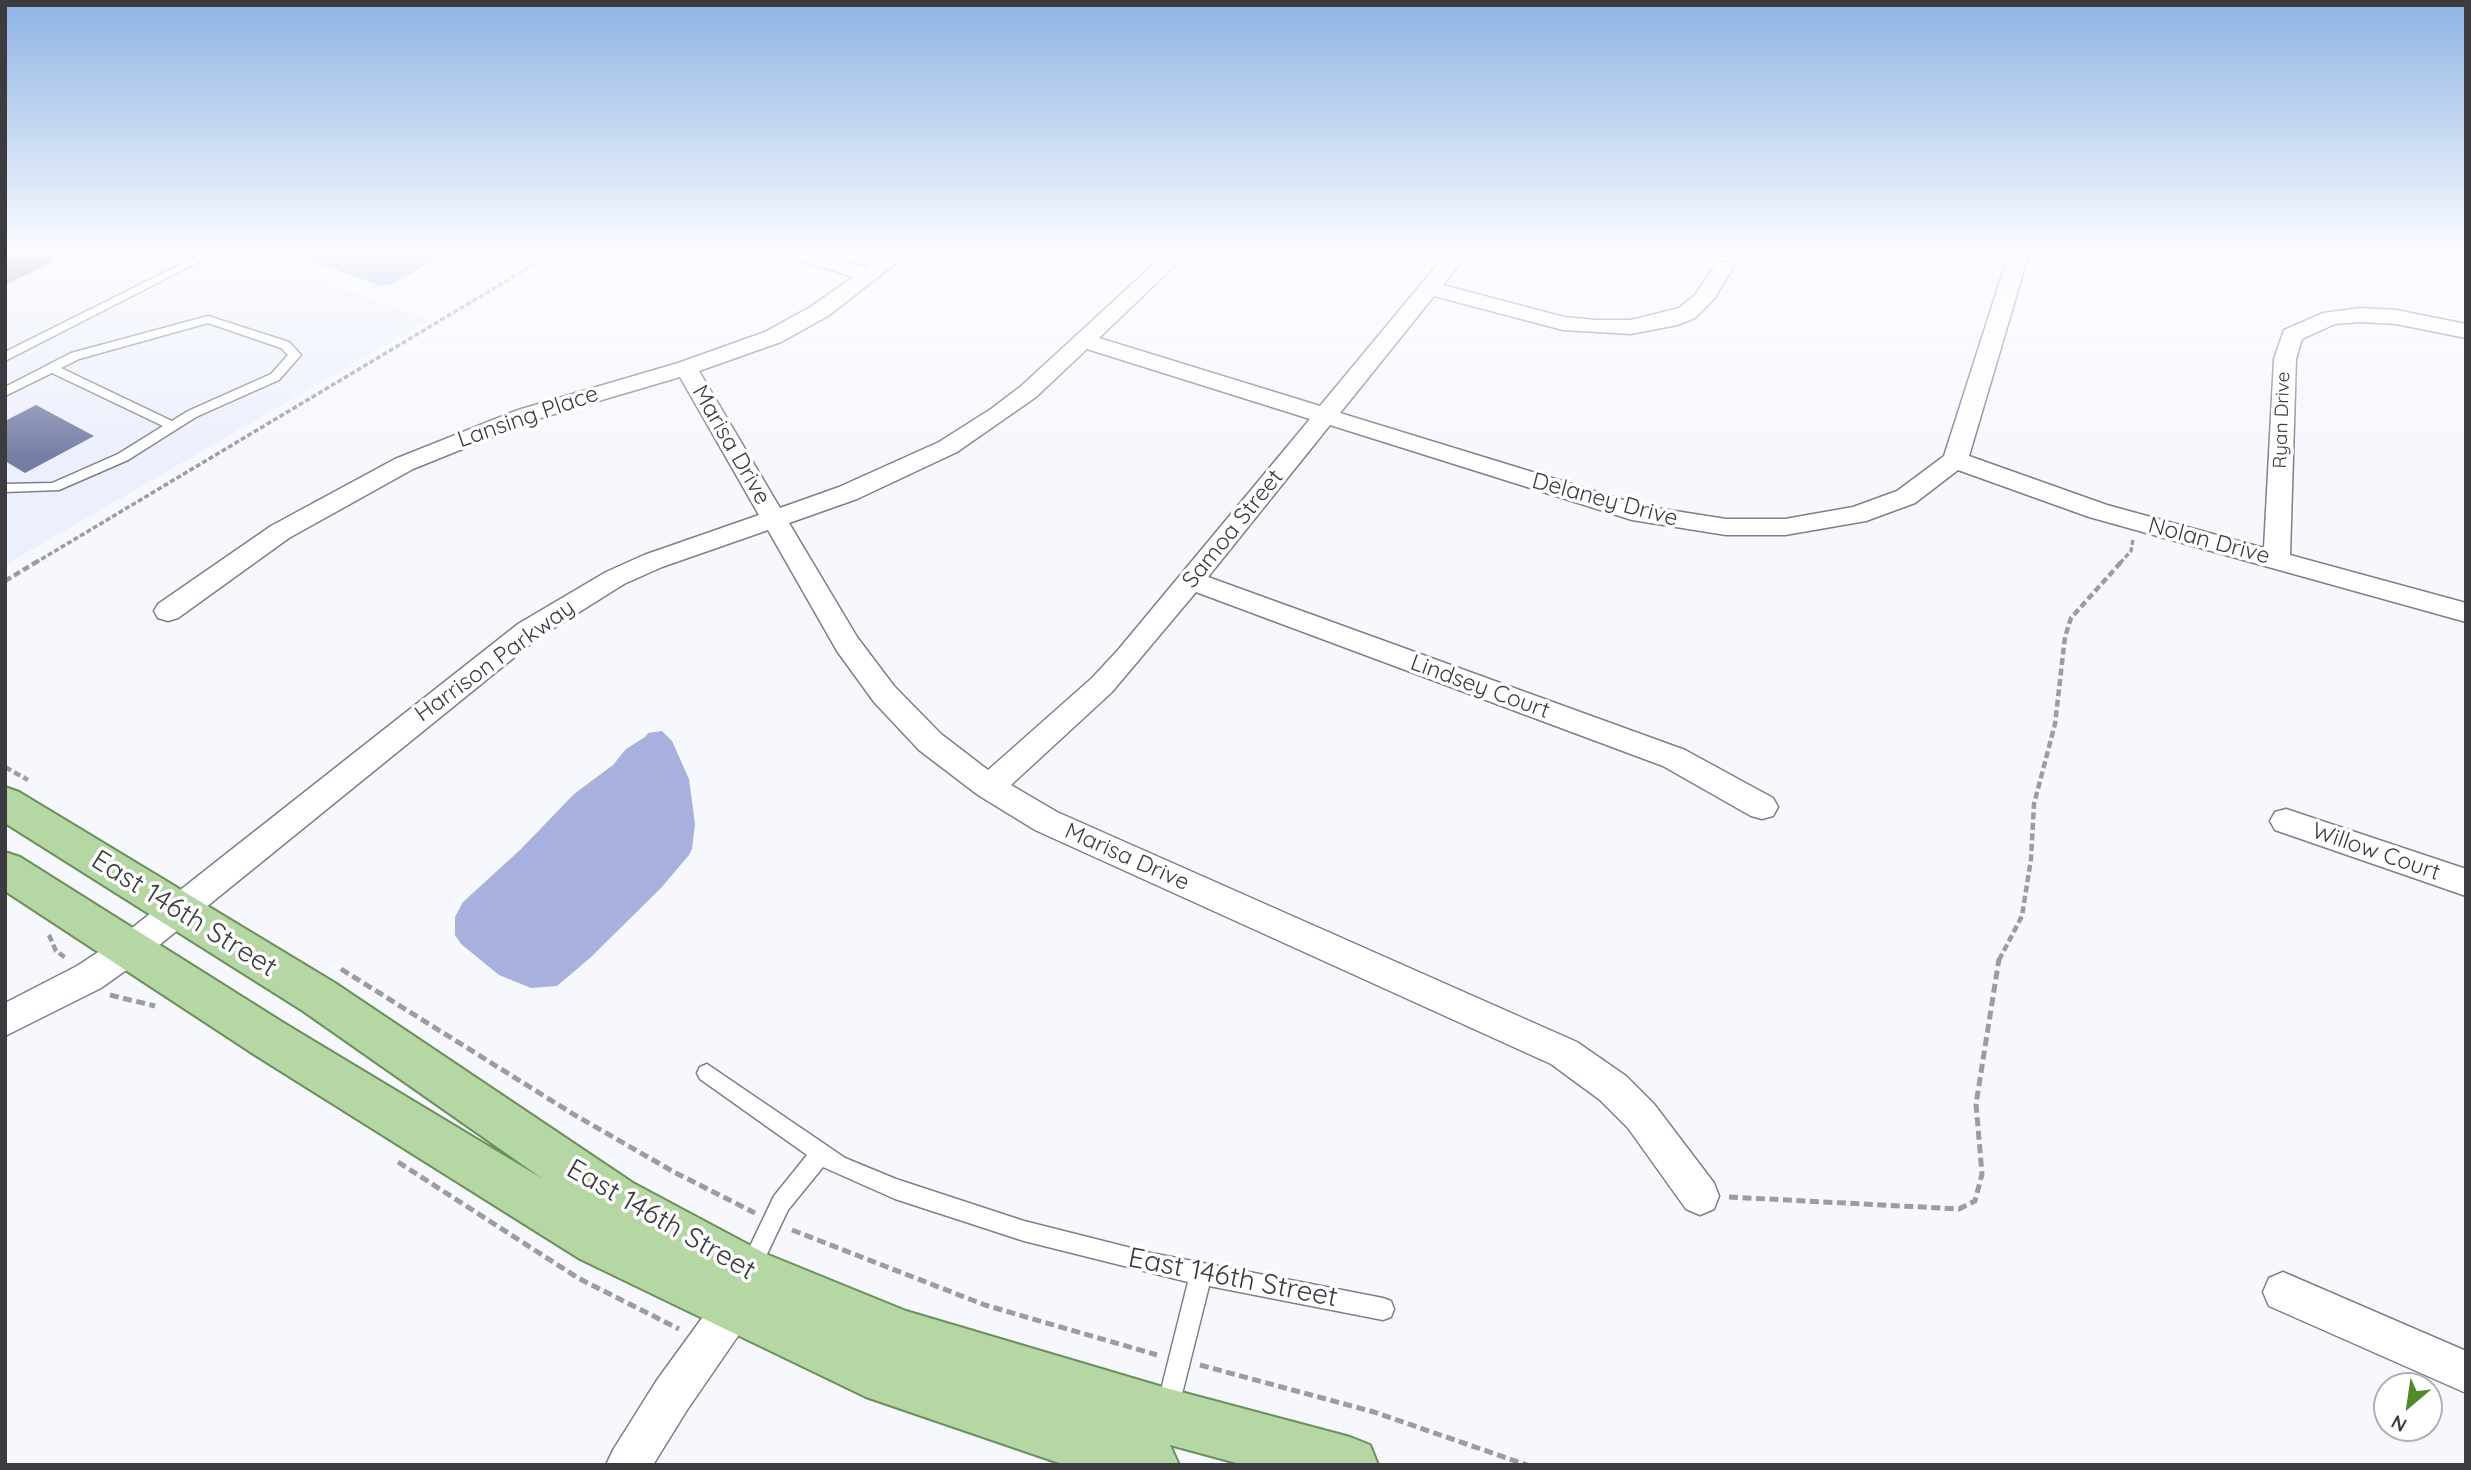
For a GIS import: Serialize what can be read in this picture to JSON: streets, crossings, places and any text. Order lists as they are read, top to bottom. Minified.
{"streets":{"main road":["East 146th Street"],"street":["Lansing Place","Ryan Drive","Marisa Drive","Delaney Drive","Samoa Street","Nolan Drive","Harrison Parkway","Lindsey Court","Willow Court"]},"crossings":[["Lansing Place","Marisa Drive"],["Ryan Drive","Nolan Drive"],["Marisa Drive","Samoa Street"],["Marisa Drive","Harrison Parkway"],["Delaney Drive","Samoa Street"],["Delaney Drive","Nolan Drive"],["Delaney Drive","Harrison Parkway"],["Samoa Street","Lindsey Court"],["Harrison Parkway","East 146th Street"]],"north":"bottom left"}
